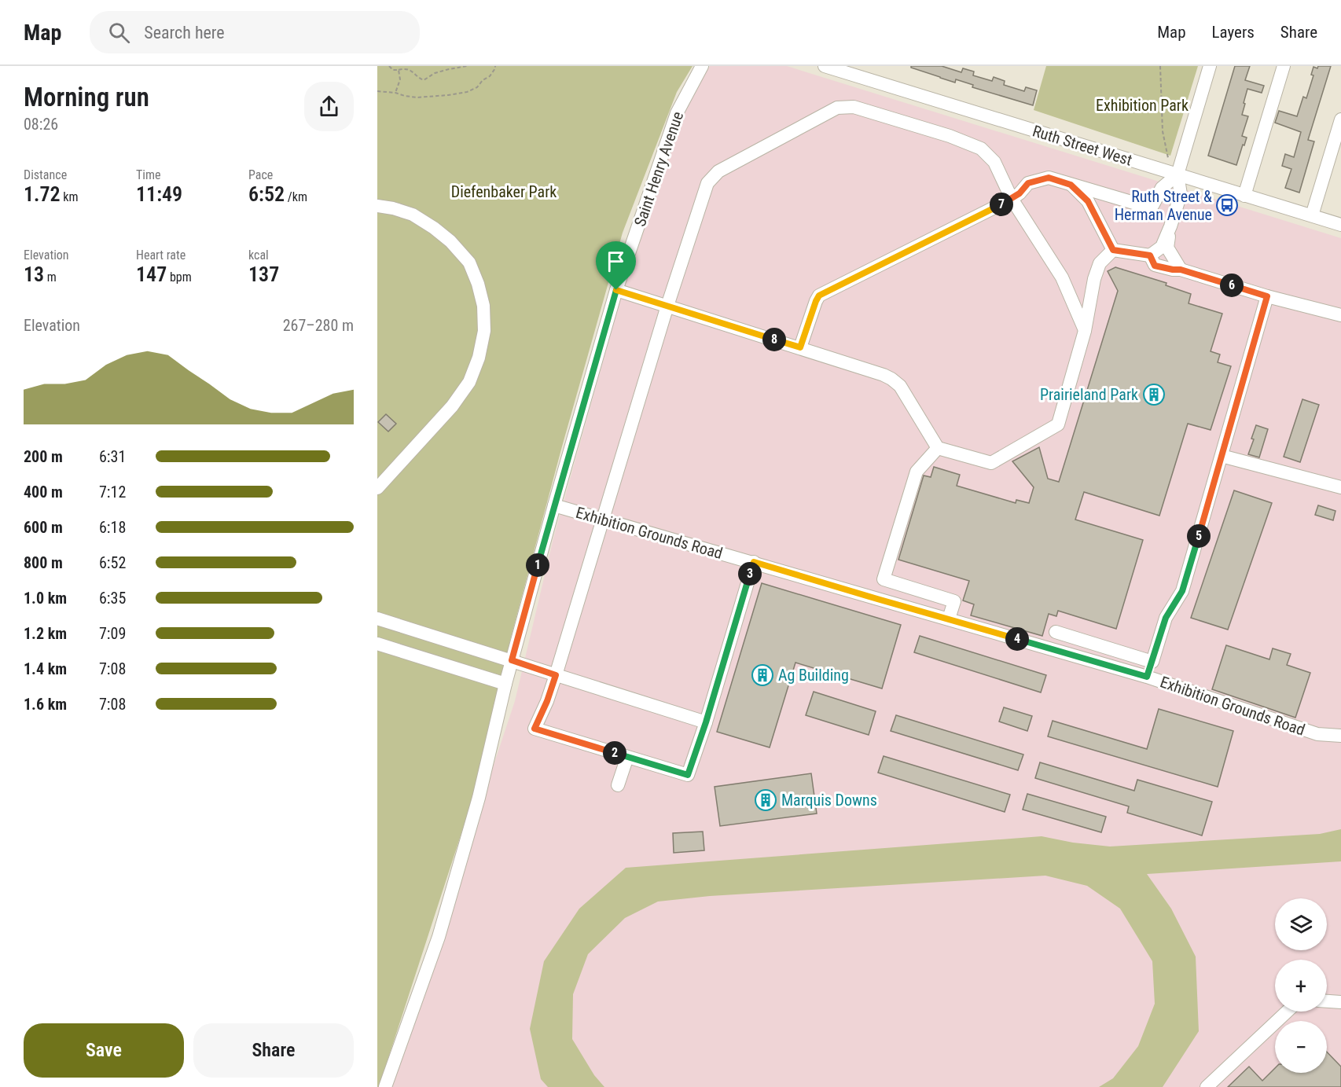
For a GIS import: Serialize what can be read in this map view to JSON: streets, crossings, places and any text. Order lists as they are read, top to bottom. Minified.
{"streets":{"street":["Ruth Street West","Saint Henry Avenue","Exhibition Grounds Road"]},"crossings":[["Saint Henry Avenue","Exhibition Grounds Road"]],"parks":["Exhibition Park","Diefenbaker Park"],"places":{"bus stop":["Ruth Street & Herman Avenue"],"building":["Prairieland Park","Ag Building","Marquis Downs"]},"page":{"header":"Map","search":"Search here","nav":["Map","Layers","Share"],"heading":["Morning run","08:26"],"stats":[["Distance","1.72 km"],["Time","11:49"],["Pace","6:52 /km"],["Elevation","13 m"],["Heart rate","147 bpm"],["kcal","137"]],"pins":["7","6","8","5","1","3","4","2"],"chart":["Elevation","267–280 m"],"list":[{"name":"200 m","note":"6:31"},{"name":"400 m","note":"7:12"},{"name":"600 m","note":"6:18"},{"name":"800 m","note":"6:52"},{"name":"1.0 km","note":"6:35"},{"name":"1.2 km","note":"7:09"},{"name":"1.4 km","note":"7:08"},{"name":"1.6 km","note":"7:08"}],"map_buttons":["+","−"],"buttons":["Save","Share"]}}
